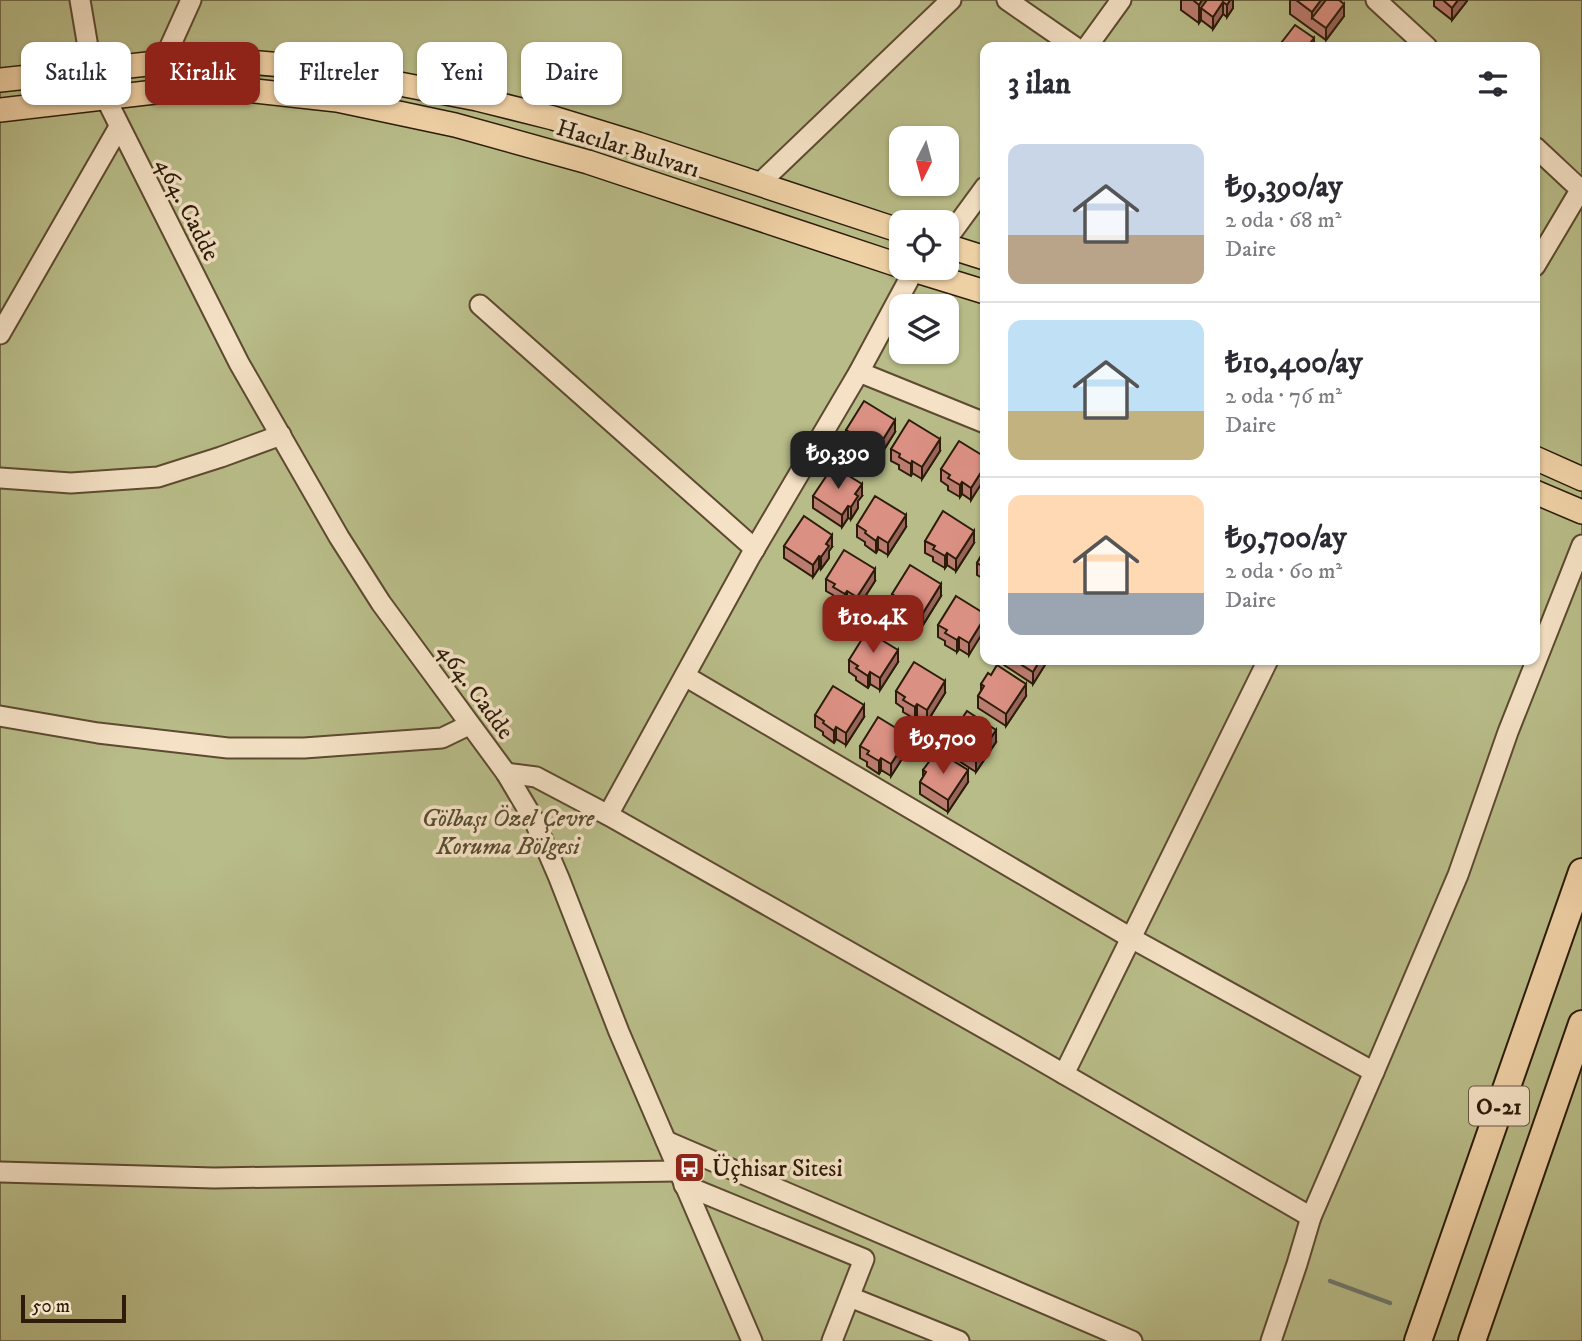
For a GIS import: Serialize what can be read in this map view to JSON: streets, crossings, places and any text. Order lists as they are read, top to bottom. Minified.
{"streets":{"highway":["O-21"],"main road":["Hacılar Bulvarı"],"street":["464. Cadde"]},"parks":["Gölbaşı Özel Çevre Koruma Bölgesi"],"places":{"bus stop":["Üçhisar Sitesi"]},"scale_bar":"50 m","north":"bottom","page":{"chip":["Satılık","Kiralık","Filtreler","Yeni","Daire"],"heading":"3 ilan","list":[{"name":"₺9,390/ay","note":"2 oda · 68 m² · Daire"},{"name":"₺10,400/ay","note":"2 oda · 76 m² · Daire"},{"name":"₺9,700/ay","note":"2 oda · 60 m² · Daire"}],"price":["₺9,390","₺10.4K","₺9,700"],"scale":"50 m"}}
